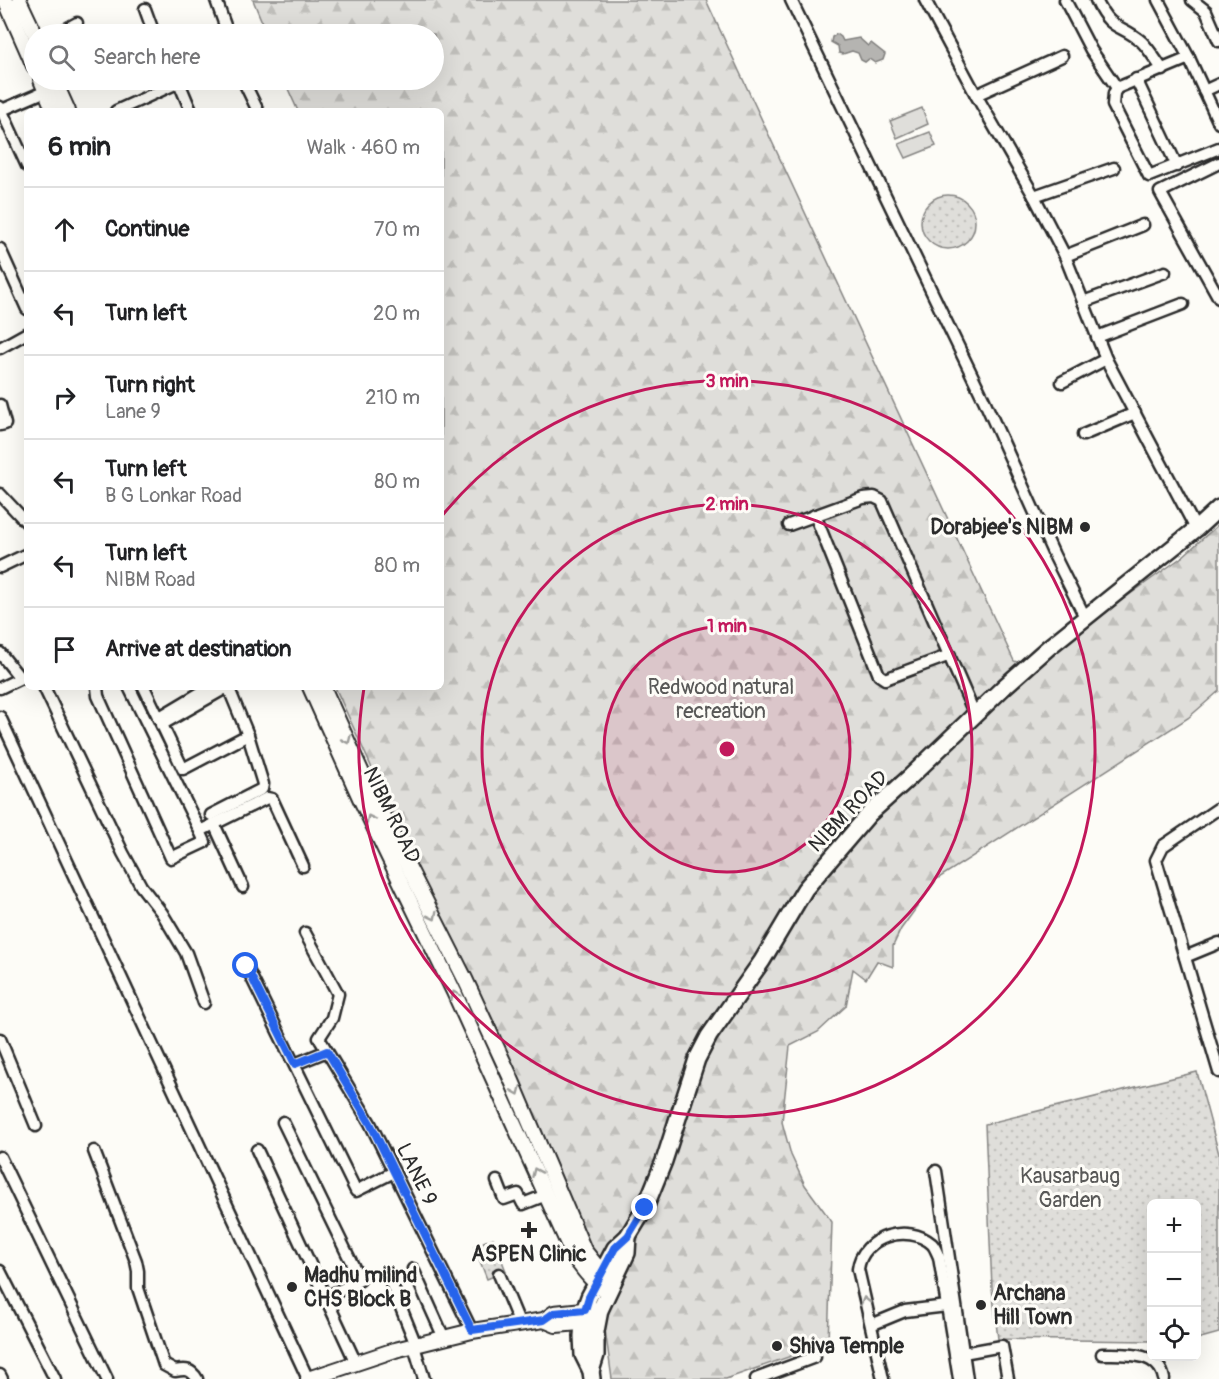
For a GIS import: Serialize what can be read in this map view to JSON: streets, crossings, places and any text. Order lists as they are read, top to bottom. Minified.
{"streets":{"main road":["NIBM ROAD"],"street":["LANE 9"]},"parks":["Redwood natural recreation","Kausarbaug Garden"],"places":{"other":["Dorabjee's NIBM","Madhu milind CHS Block B","Archana Hill Town","Shiva Temple"],"health":["ASPEN Clinic"]},"page":{"search":"Search here","heading":["6 min","Walk · 460 m"],"list":[["Continue","70 m"],["Turn left","20 m"],["Turn right","Lane 9","210 m"],["Turn left","B G Lonkar Road","80 m"],["Turn left","NIBM Road","80 m"],"Arrive at destination"],"map_buttons":["+","−"]},"rings":["3 min","2 min","1 min"]}
